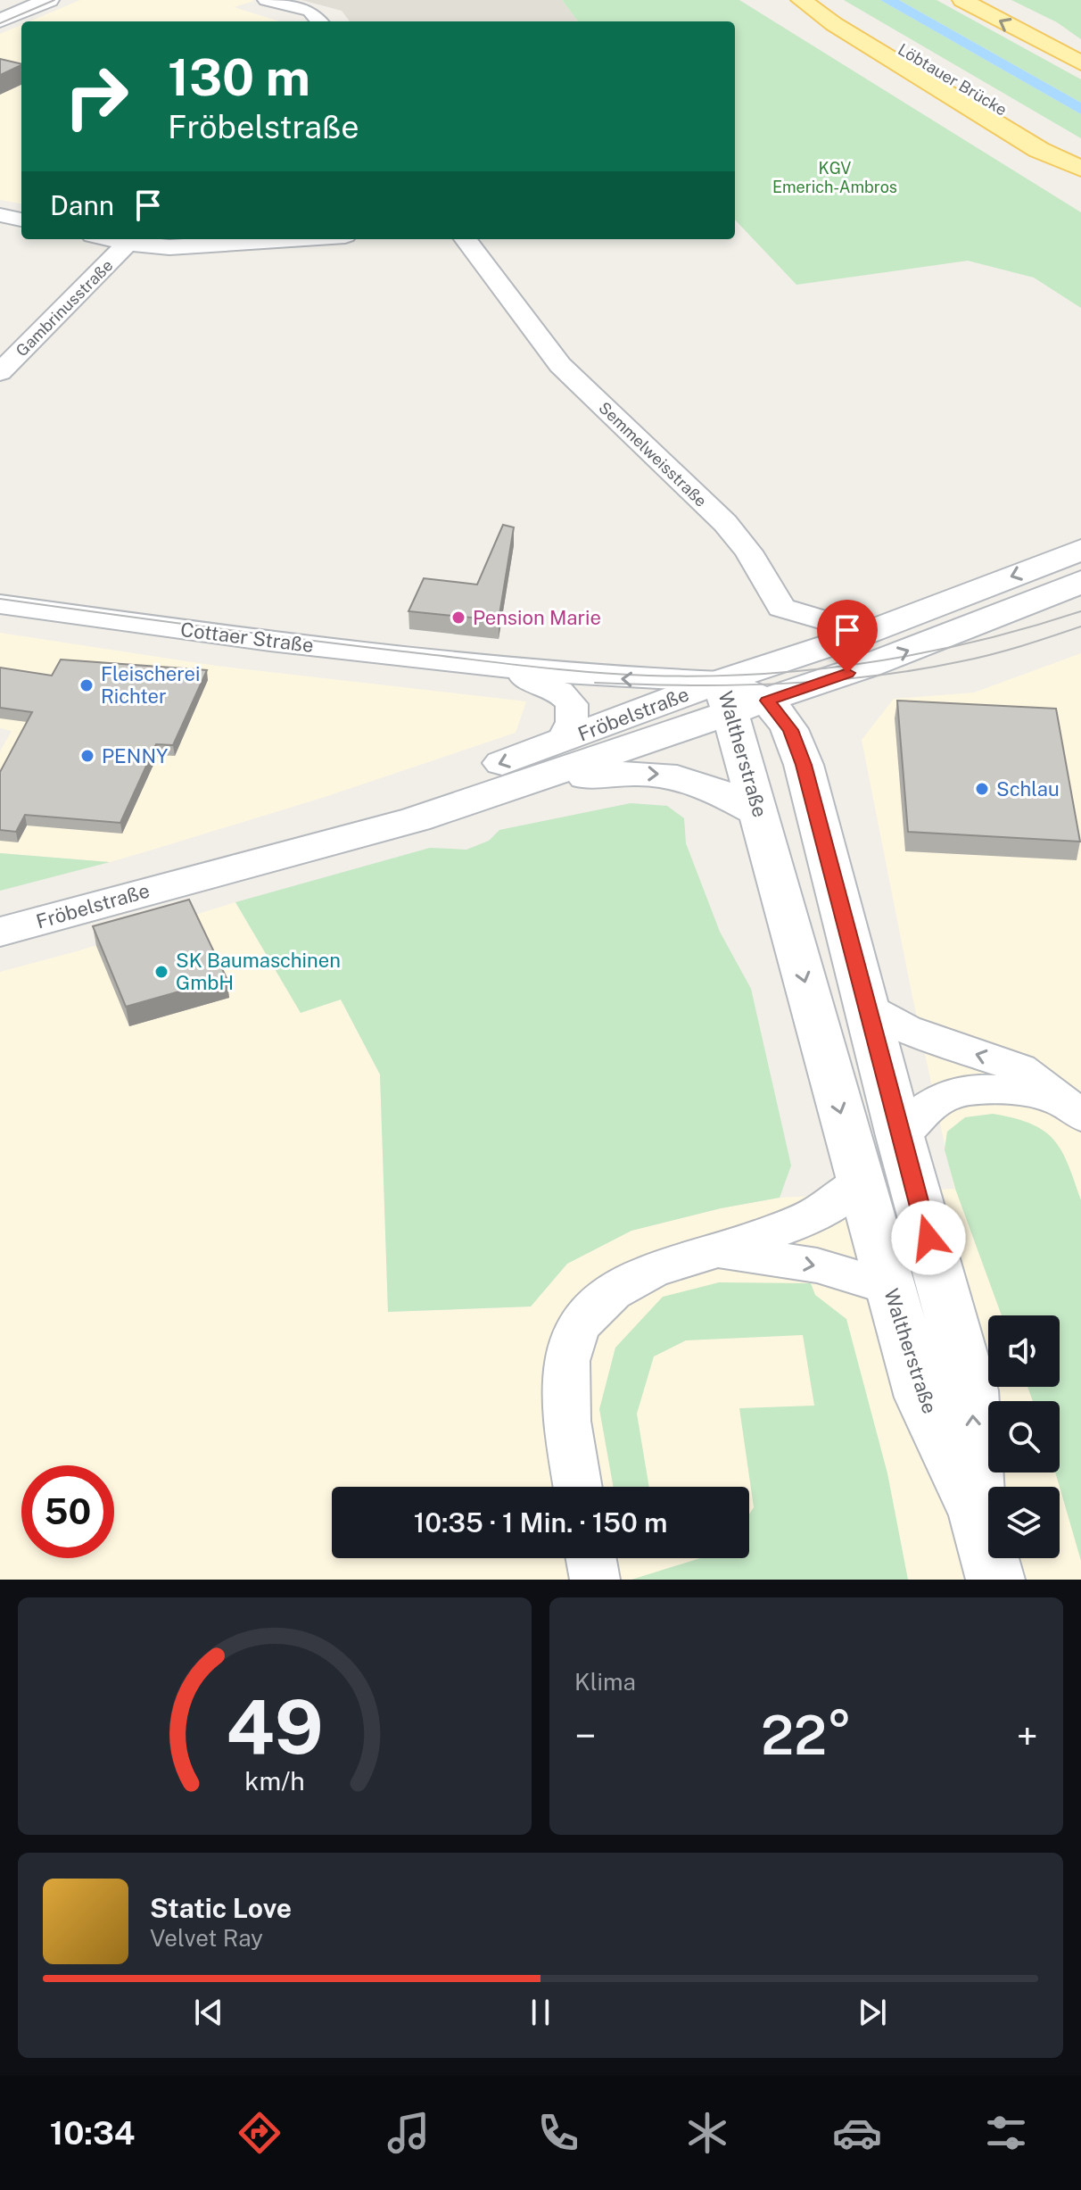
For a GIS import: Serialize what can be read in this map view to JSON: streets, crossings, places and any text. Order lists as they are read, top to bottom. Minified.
{"streets":{"main road":["Löbtauer Brücke","Fröbelstraße","Waltherstraße"],"street":["Gambrinusstraße","Semmelweisstraße","Cottaer Straße"]},"crossings":[["Semmelweisstraße","Fröbelstraße"],["Cottaer Straße","Fröbelstraße"],["Cottaer Straße","Waltherstraße"],["Fröbelstraße","Waltherstraße"]],"parks":["KGV Emerich-Ambros"],"places":["Pension Marie","Fleischerei Richter","PENNY","Schlau","SK Baumaschinen GmbH"],"page":{"turn":["130 m","Fröbelstraße"],"then":"Dann","limit":"50","trip":"10:35 · 1 Min. · 150 m","tile":"Klima","heat":["−","22°","+"],"song":["Static Love","Velvet Ray"],"tabs":"10:34","gauge":["49","km/h"]}}
